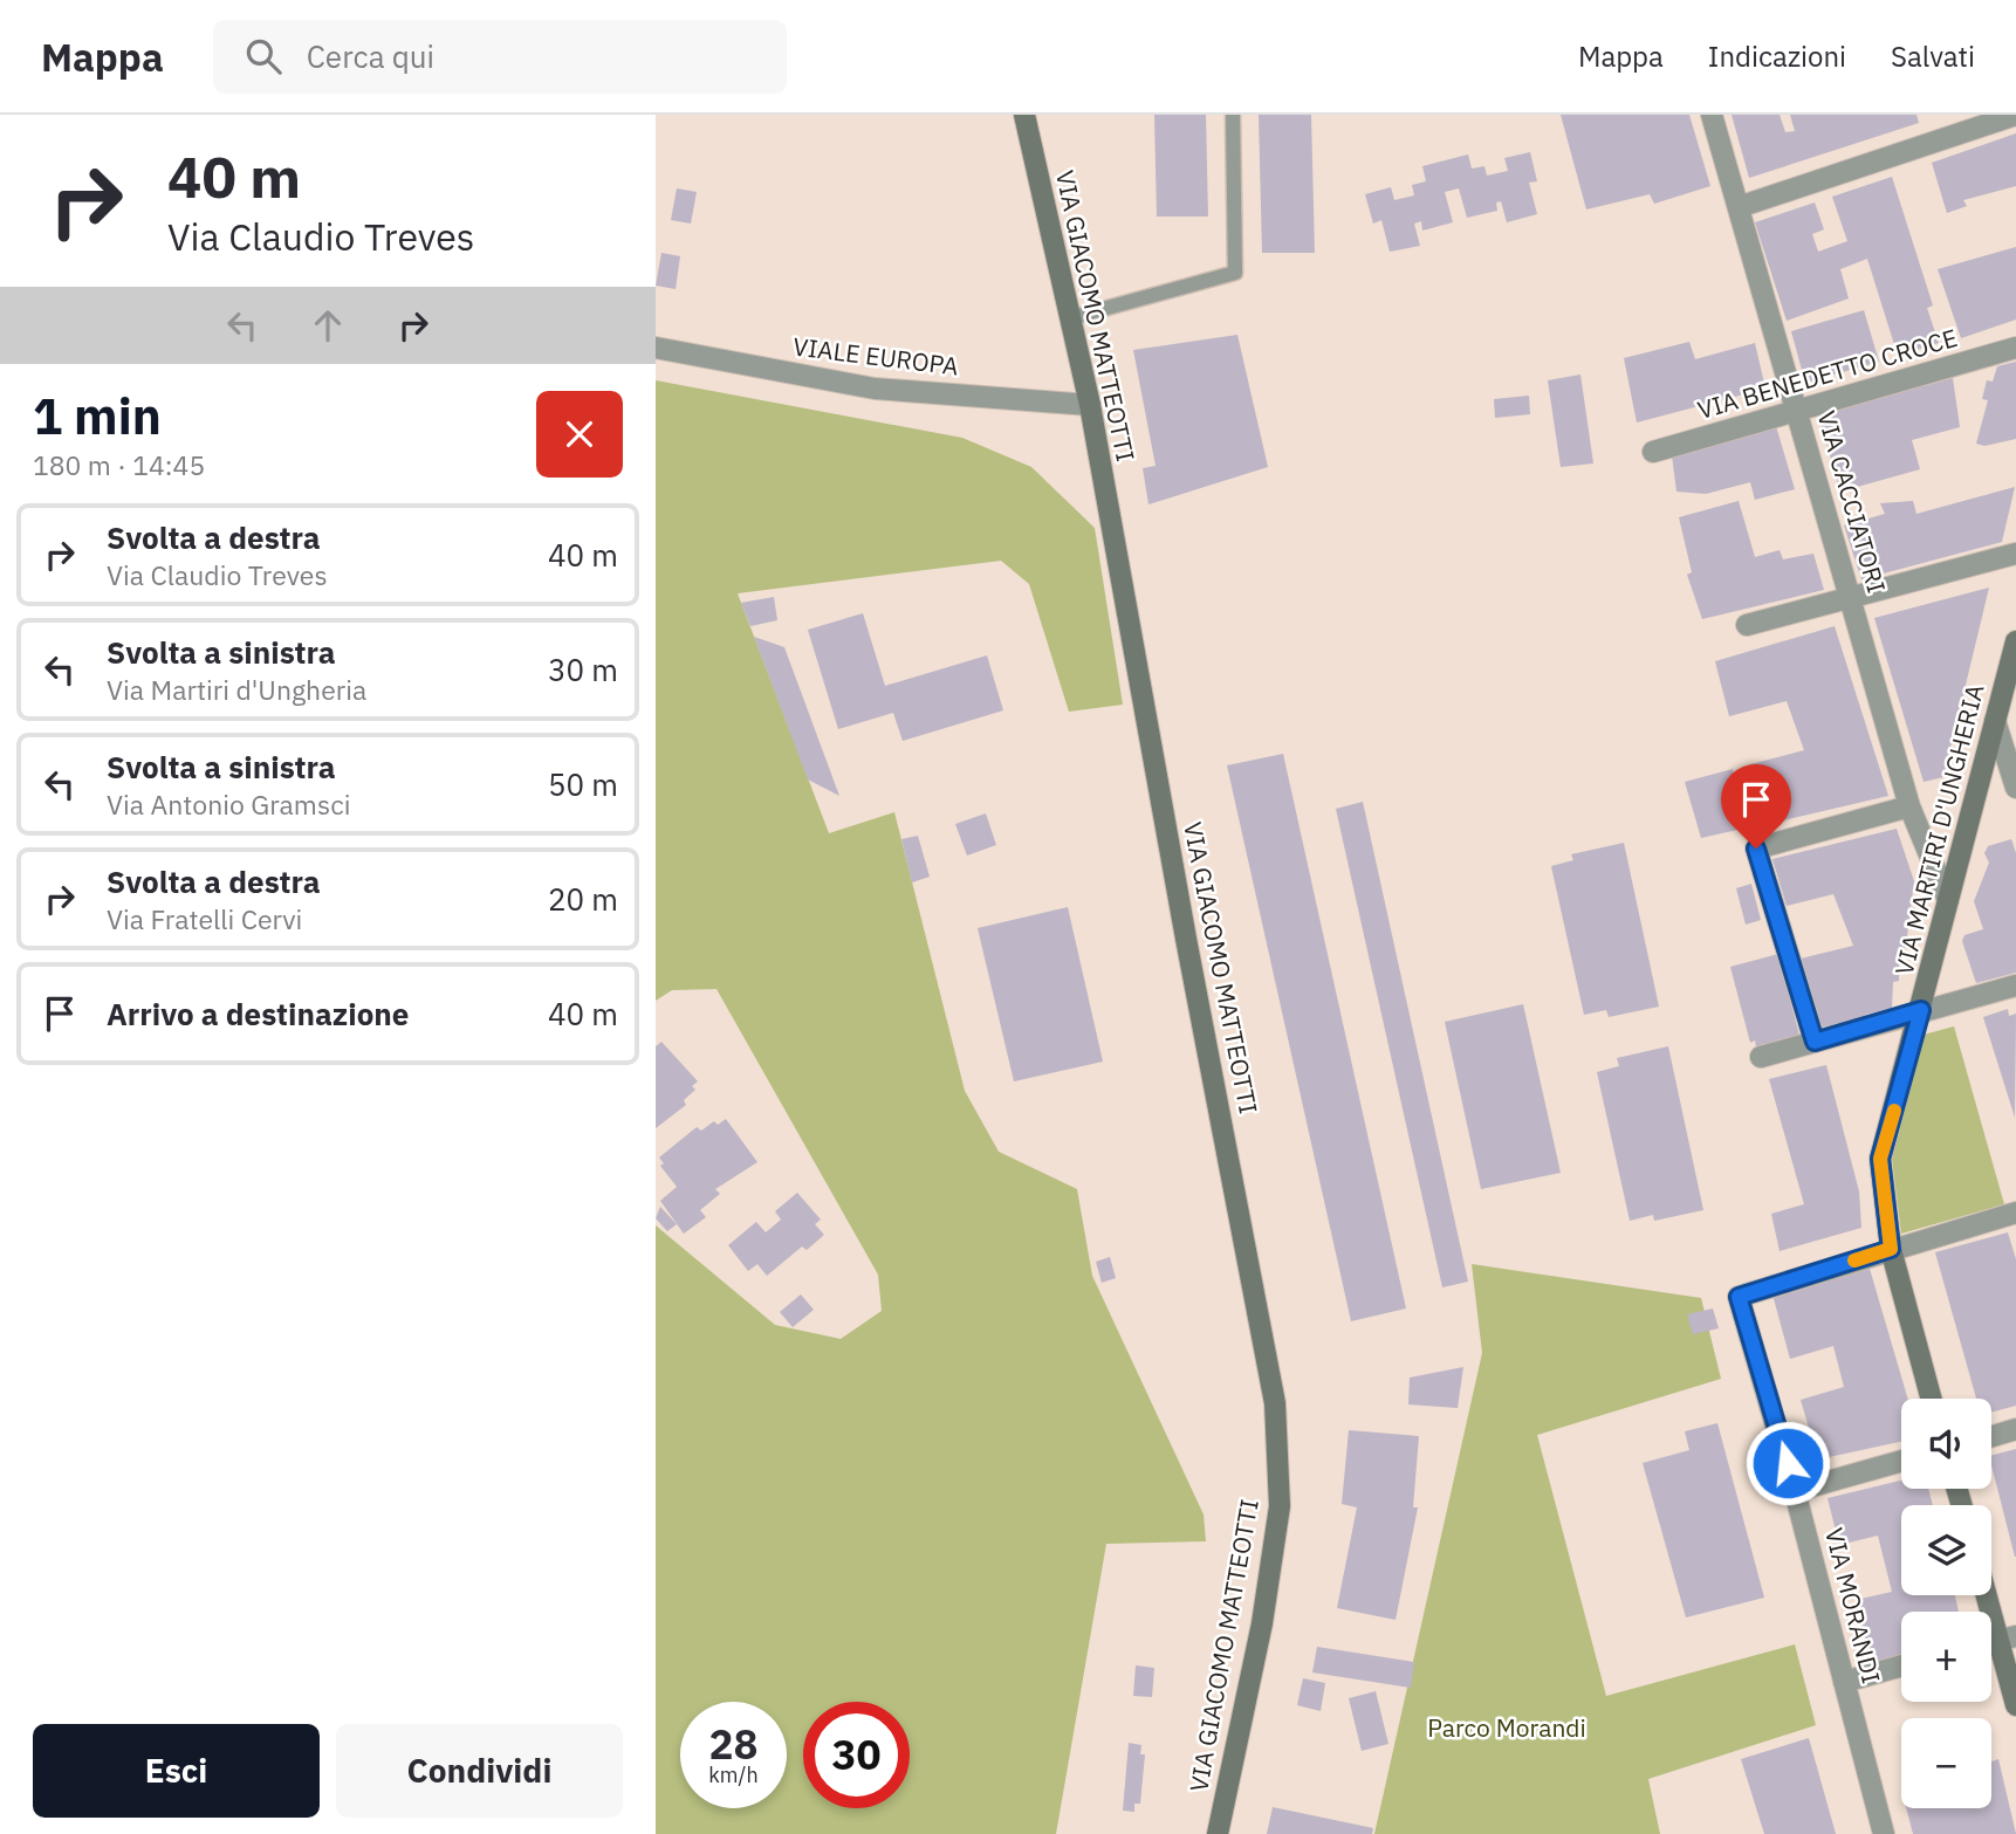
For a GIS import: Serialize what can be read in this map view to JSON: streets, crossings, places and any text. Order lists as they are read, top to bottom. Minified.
{"streets":{"street":["VIA GIACOMO MATTEOTTI","VIALE EUROPA","VIA BENEDETTO CROCE","VIA CACCIATORI","VIA MARTIRI D'UNGHERIA","VIA MORANDI"]},"crossings":[["VIA GIACOMO MATTEOTTI","VIALE EUROPA"],["VIA BENEDETTO CROCE","VIA CACCIATORI"],["VIA CACCIATORI","VIA MARTIRI D'UNGHERIA"],["VIA MARTIRI D'UNGHERIA","VIA MORANDI"]],"parks":["Parco Morandi"],"page":{"header":"Mappa","search":"Cerca qui","nav":["Mappa","Indicazioni","Salvati"],"turn":["40 m","Via Claudio Treves"],"heading":["1 min","180 m · 14:45"],"list":[{"name":"Svolta a destra","note":"Via Claudio Treves","value":"40 m"},{"name":"Svolta a sinistra","note":"Via Martiri d'Ungheria","value":"30 m"},{"name":"Svolta a sinistra","note":"Via Antonio Gramsci","value":"50 m"},{"name":"Svolta a destra","note":"Via Fratelli Cervi","value":"20 m"},{"name":"Arrivo a destinazione","value":"40 m"}],"map_buttons":["+","−"],"speed":"28 km/h","limit":"30","buttons":["Esci","Condividi"]}}
